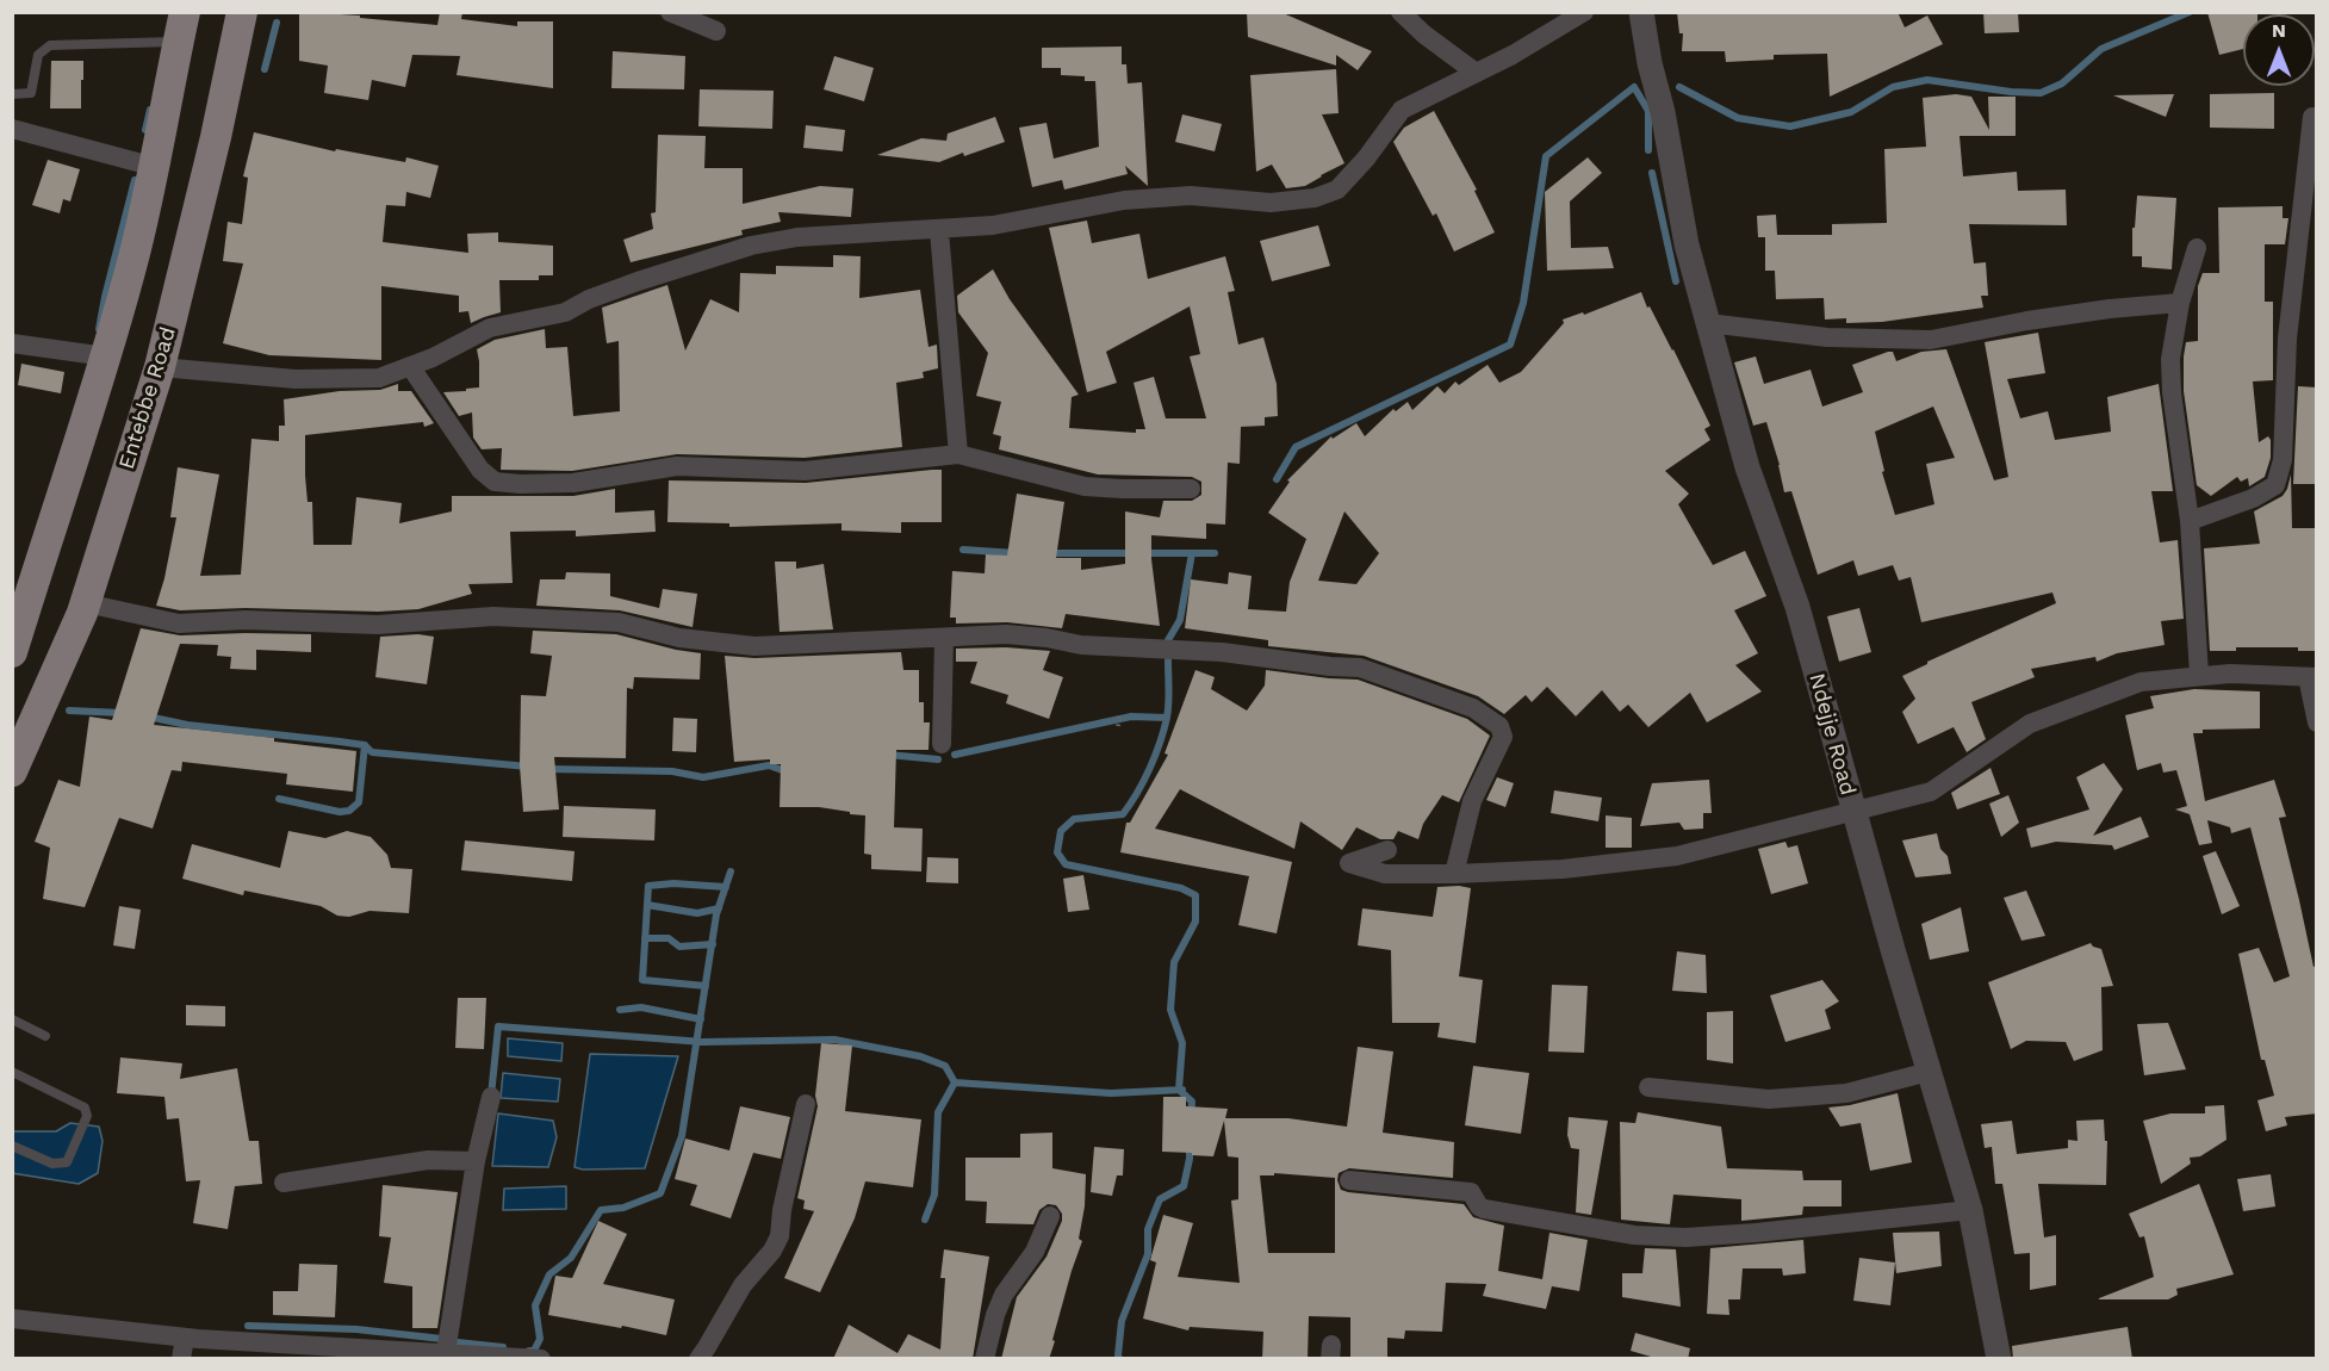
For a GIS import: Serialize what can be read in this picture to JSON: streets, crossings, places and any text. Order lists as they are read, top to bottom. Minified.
{"streets":{"main road":["Entebbe Road"],"street":["Ndejje Road"]},"north":"top"}
